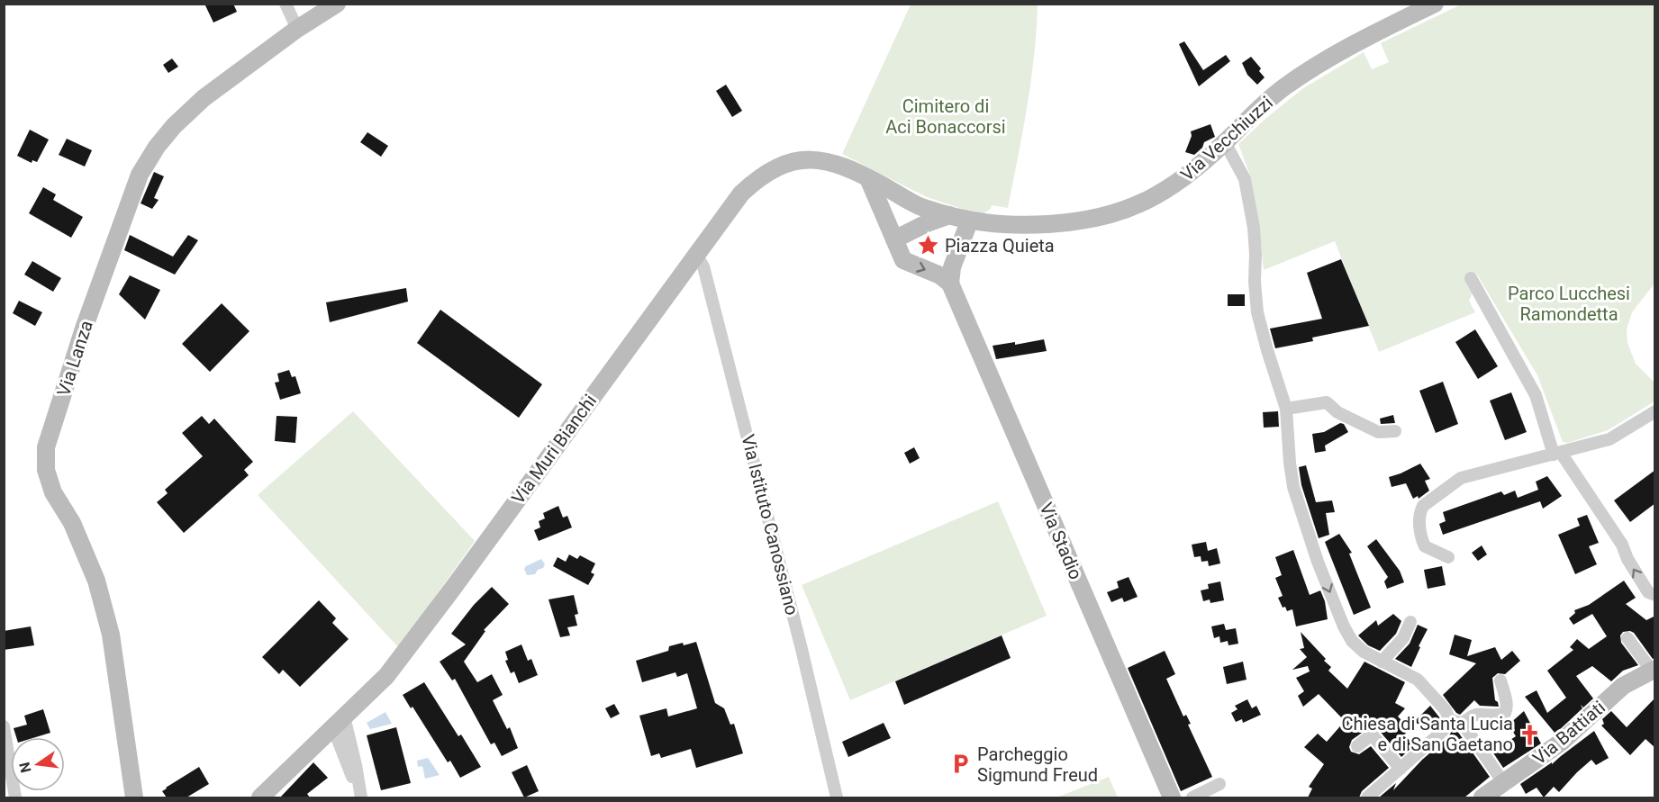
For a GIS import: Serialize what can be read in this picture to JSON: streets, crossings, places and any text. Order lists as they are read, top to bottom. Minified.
{"streets":{"main road":["Via Vecchiuzzi","Via Lanza","Via Muri Bianchi","Via Stadio","Via Battiati"],"street":["Via Istituto Canossiano"]},"crossings":[["Via Vecchiuzzi","Via Muri Bianchi"],["Via Muri Bianchi","Via Istituto Canossiano"]],"parks":["Cimitero di Aci Bonaccorsi","Parco Lucchesi Ramondetta"],"places":{"place":["Piazza Quieta"],"church":["Chiesa di Santa Lucia e di San Gaetano"],"parking":["Parcheggio Sigmund Freud"]},"north":"left"}
